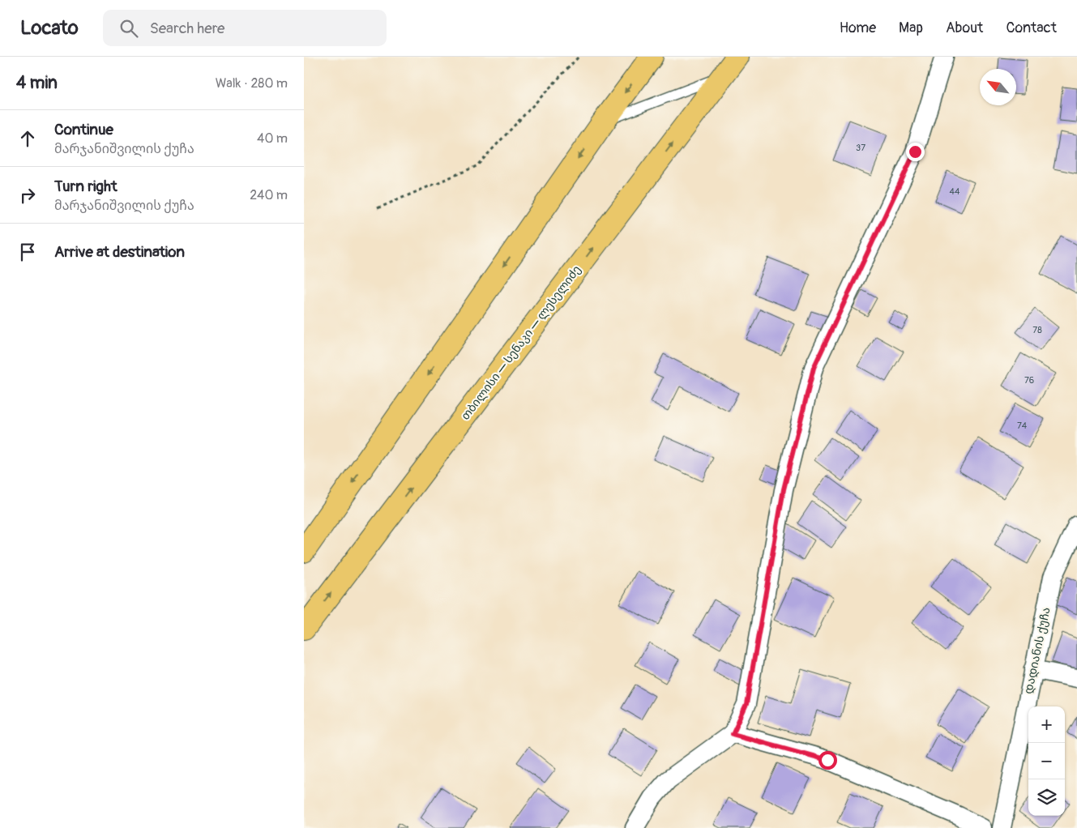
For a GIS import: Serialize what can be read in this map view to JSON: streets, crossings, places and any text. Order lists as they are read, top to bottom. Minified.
{"streets":{"highway":["თბილისი — სენაკი — ლესელიძე"],"street":["დადიანის ქუჩა"]},"house_numbers":["37","44","78","76","74"],"north":"top left","page":{"header":"Locato","search":"Search here","nav":["Home","Map","About","Contact"],"heading":["4 min","Walk · 280 m"],"list":[["Continue","მარჯანიშვილის ქუჩა","40 m"],["Turn right","მარჯანიშვილის ქუჩა","240 m"],"Arrive at destination"],"map_buttons":["+","−"]}}
